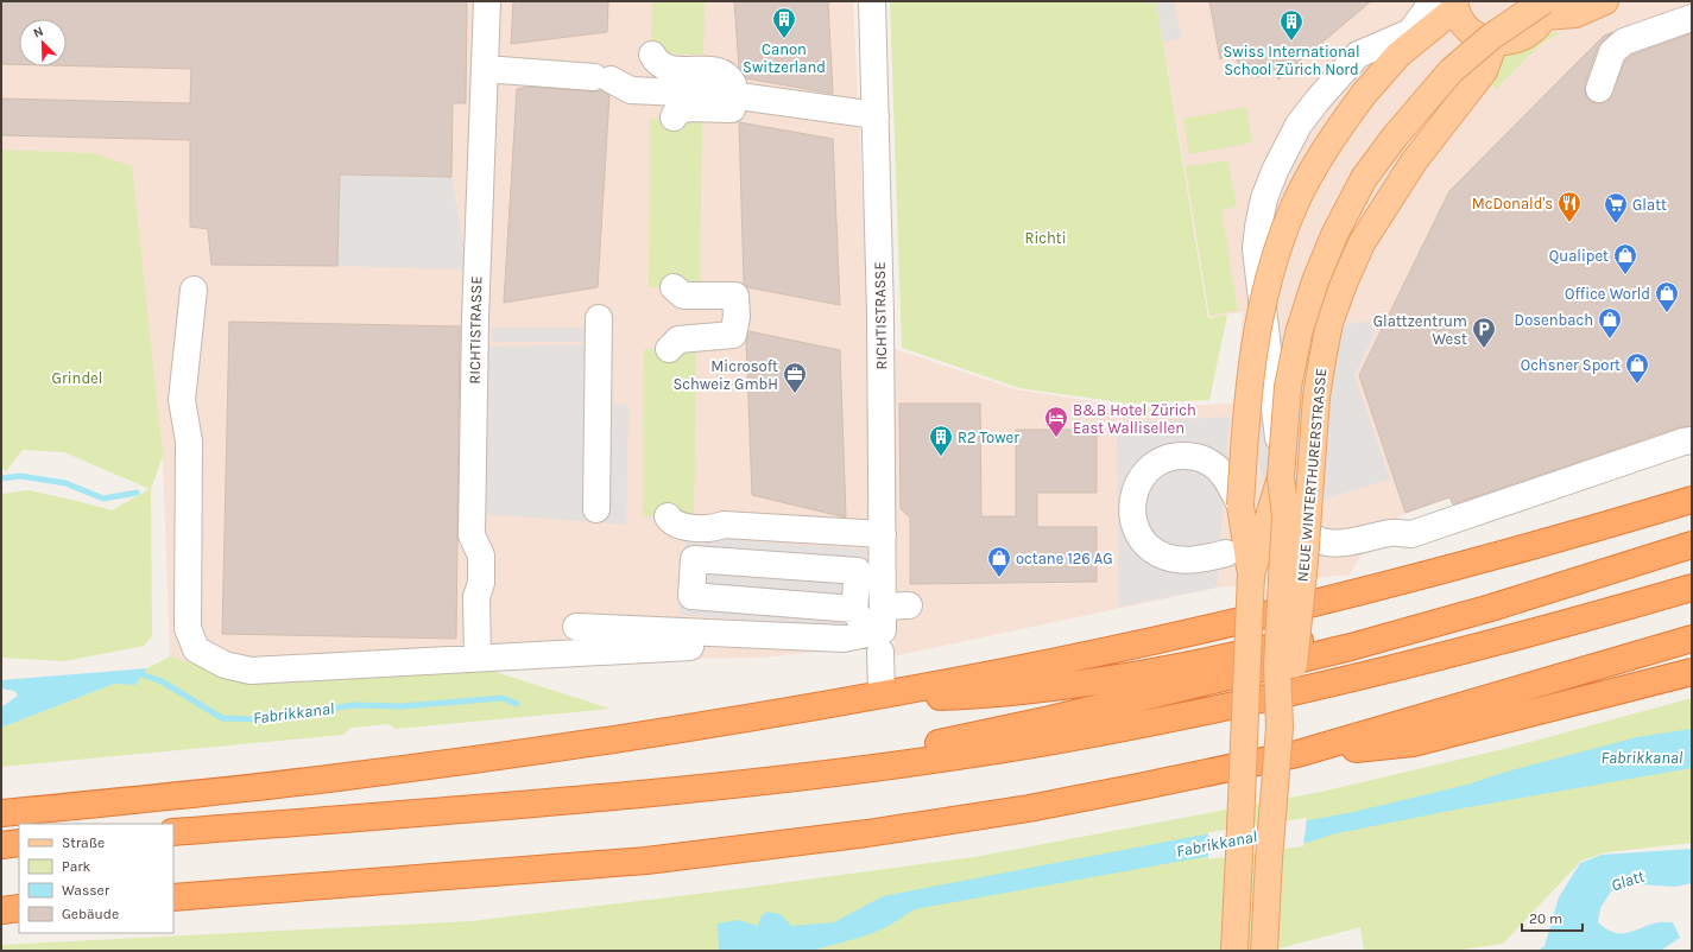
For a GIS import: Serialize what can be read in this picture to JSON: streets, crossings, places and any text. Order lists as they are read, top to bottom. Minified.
{"streets":{"main road":["NEUE WINTERTHURERSTRASSE"],"street":["RICHTISTRASSE"]},"water":["Fabrikkanal","Glatt"],"parks":["Richti","Grindel"],"places":{"building":["Canon Switzerland","Swiss International School Zürich Nord","R2 Tower"],"restaurant":["McDonald's"],"supermarket":["Glatt"],"shop":["Qualipet","Office World","Dosenbach","Ochsner Sport","octane 126 AG"],"parking":["Glattzentrum West"],"office":["Microsoft Schweiz GmbH"],"hotel":["B&B Hotel Zürich East Wallisellen"]},"legend":["Straße","Park","Wasser","Gebäude"],"scale_bar":"20 m","north":"top left"}
